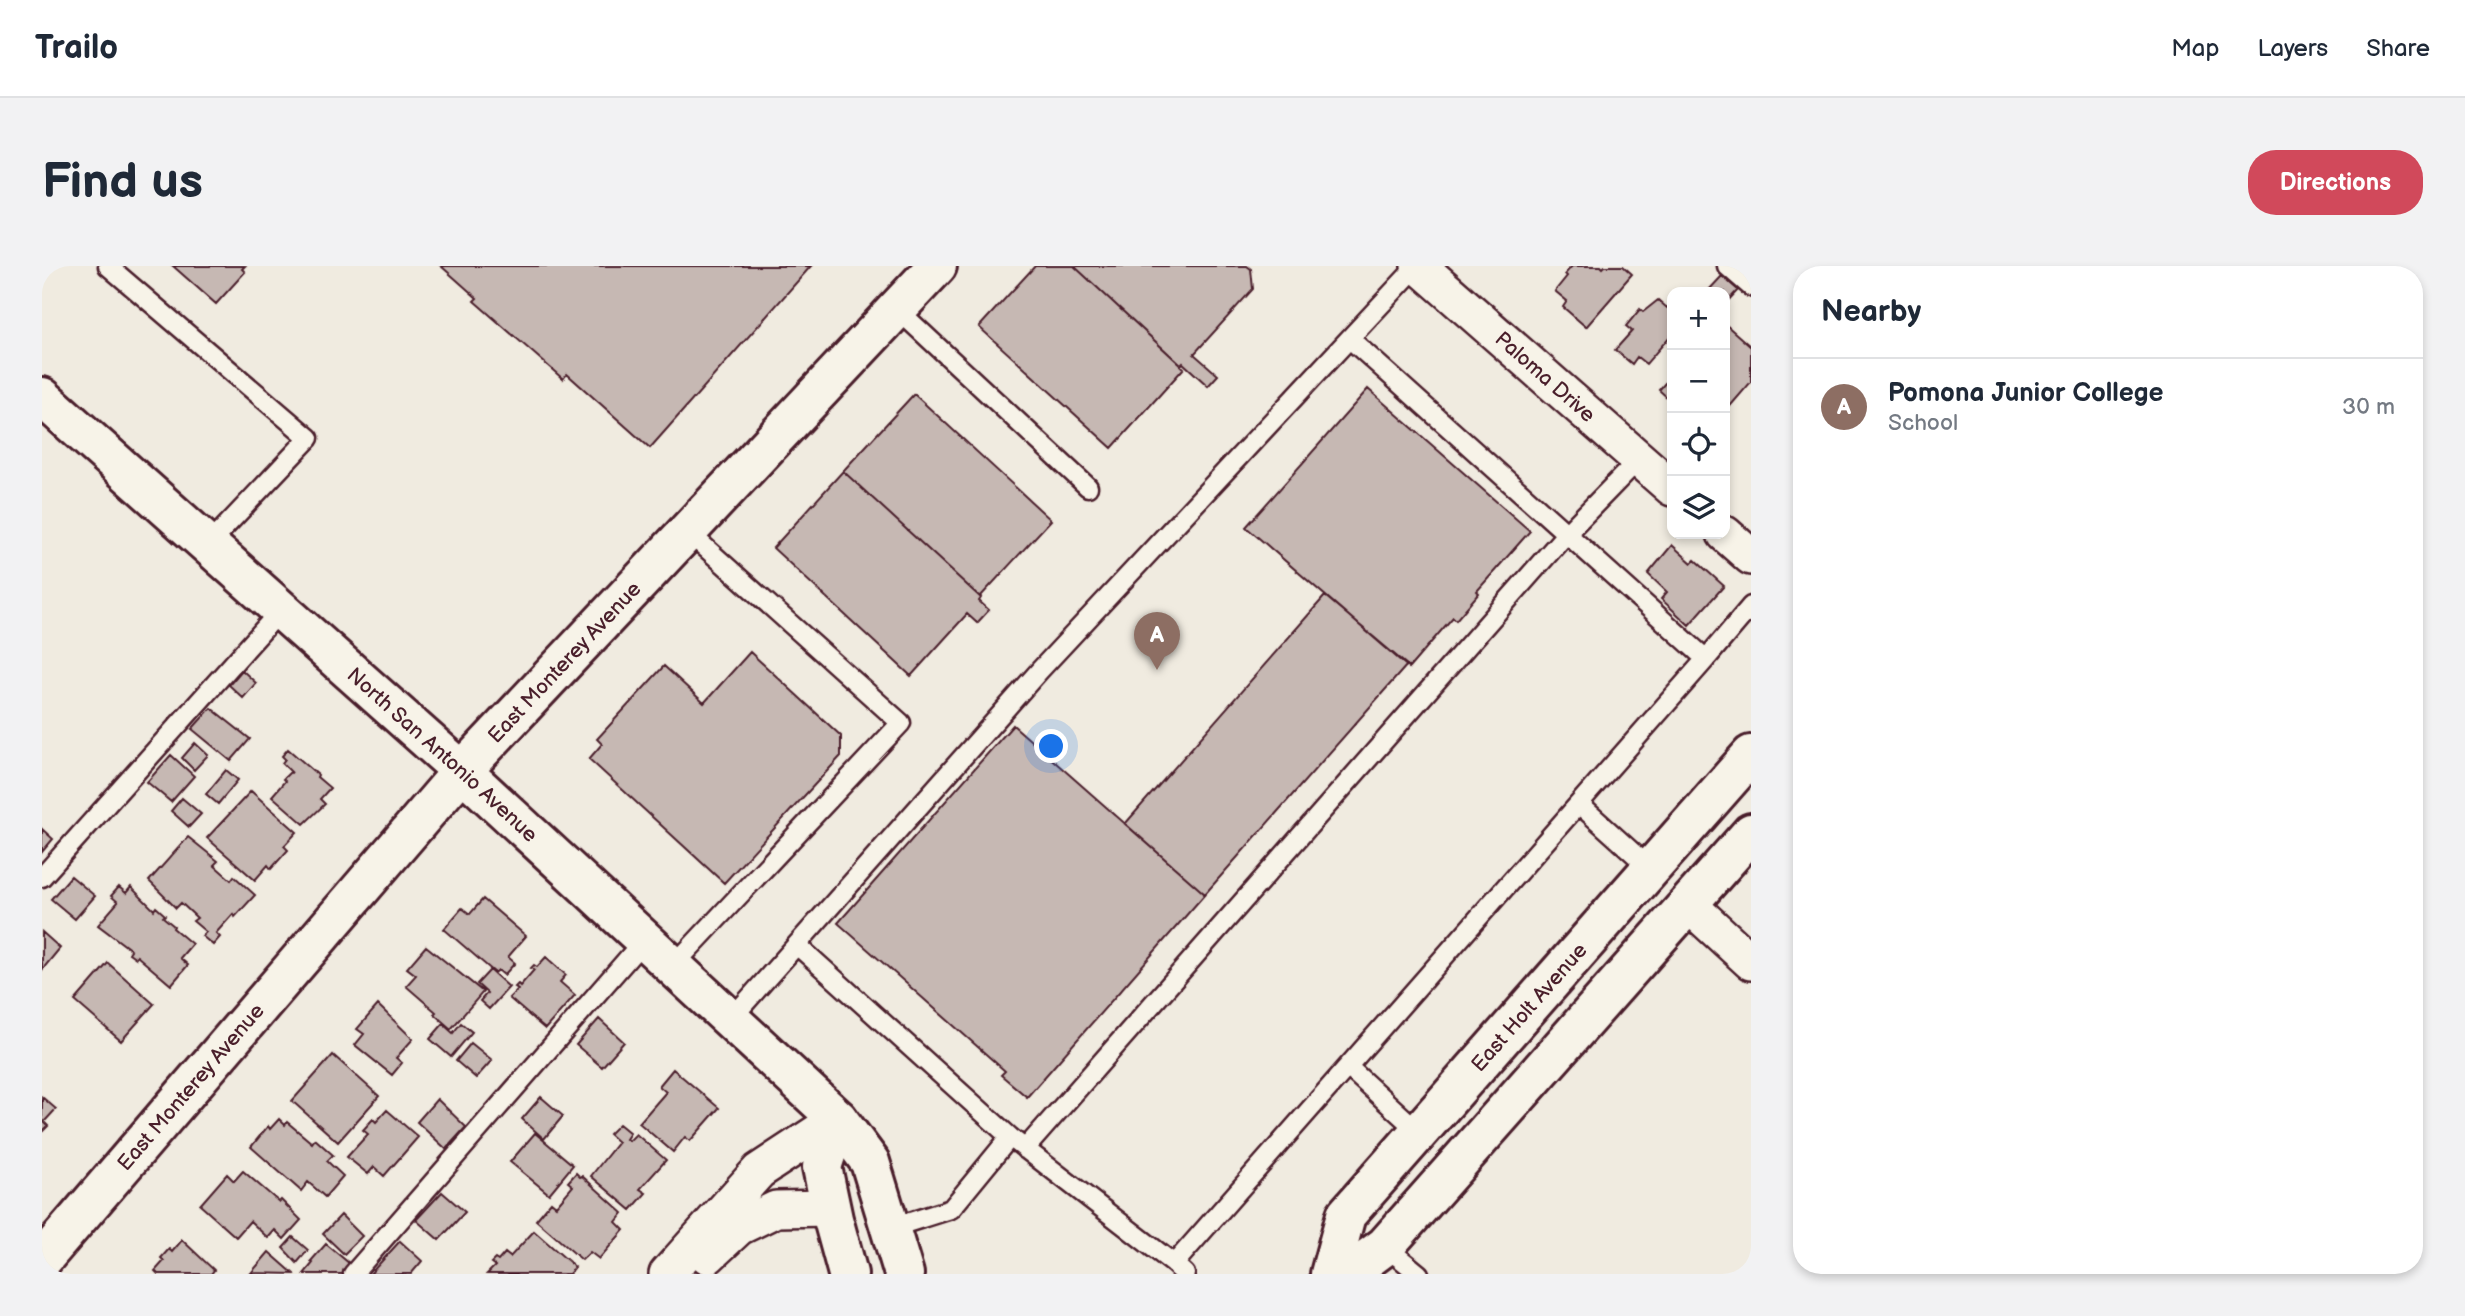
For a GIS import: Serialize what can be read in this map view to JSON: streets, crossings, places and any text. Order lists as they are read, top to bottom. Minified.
{"streets":{"main road":["East Monterey Avenue","North San Antonio Avenue","East Holt Avenue"],"street":["Paloma Drive"]},"crossings":[["East Monterey Avenue","North San Antonio Avenue"]],"page":{"header":"Trailo","nav":["Map","Layers","Share"],"buttons":"Directions","title":"Find us","heading":"Nearby","map_buttons":["+","−"],"list":[{"mark":"A","name":"Pomona Junior College","note":"School","value":"30 m"}],"pins":"A"}}
